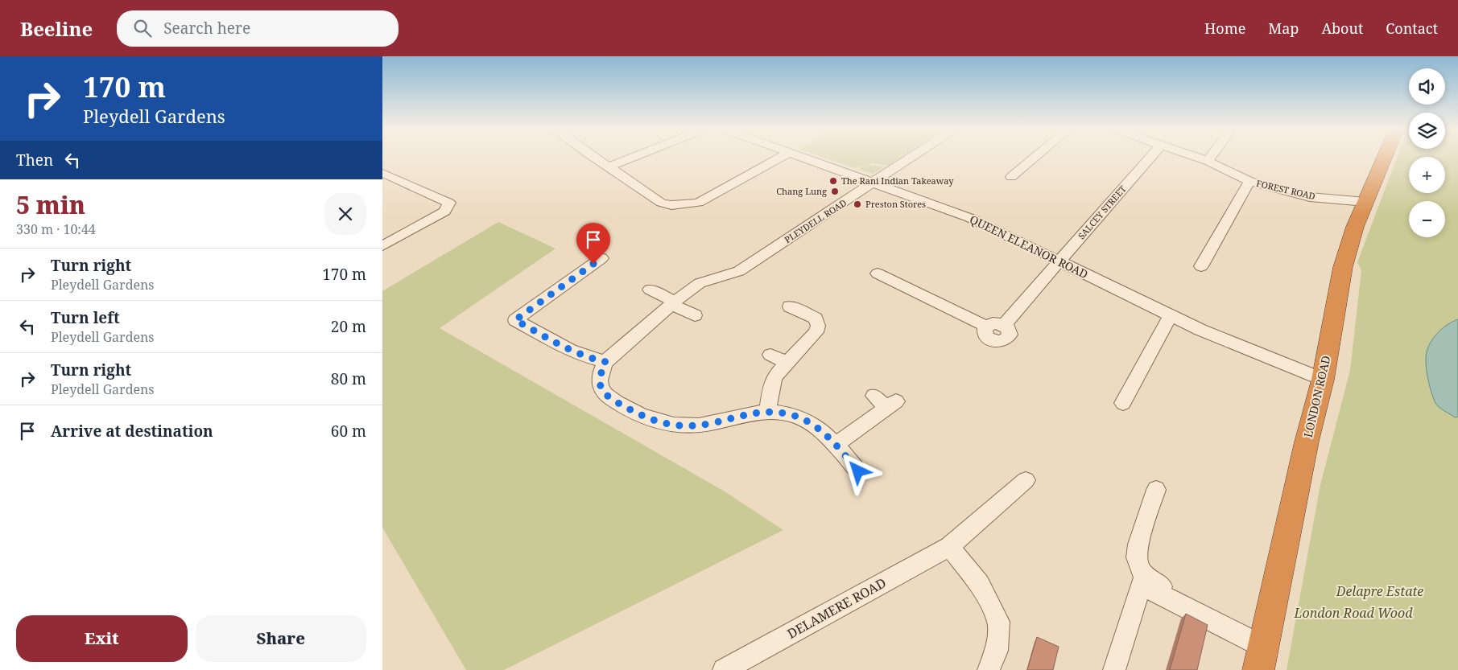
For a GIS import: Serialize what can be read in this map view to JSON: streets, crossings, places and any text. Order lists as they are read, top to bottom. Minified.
{"streets":{"highway":["LONDON ROAD"],"street":["FOREST ROAD","SALCEY STREET","PLEYDELL ROAD","QUEEN ELEANOR ROAD","DELAMERE ROAD"]},"crossings":[["FOREST ROAD","LONDON ROAD"],["SALCEY STREET","QUEEN ELEANOR ROAD"],["PLEYDELL ROAD","QUEEN ELEANOR ROAD"],["QUEEN ELEANOR ROAD","LONDON ROAD"]],"parks":["Delapre Estate","London Road Wood"],"places":["The Rani Indian Takeaway","Chang Lung","Preston Stores"],"page":{"header":"Beeline","search":"Search here","nav":["Home","Map","About","Contact"],"turn":["170 m","Pleydell Gardens"],"map_buttons":["+","−"],"then":"Then","heading":["5 min","330 m · 10:44"],"list":[{"name":"Turn right","note":"Pleydell Gardens","value":"170 m"},{"name":"Turn left","note":"Pleydell Gardens","value":"20 m"},{"name":"Turn right","note":"Pleydell Gardens","value":"80 m"},{"name":"Arrive at destination","value":"60 m"}],"buttons":["Exit","Share"]}}
